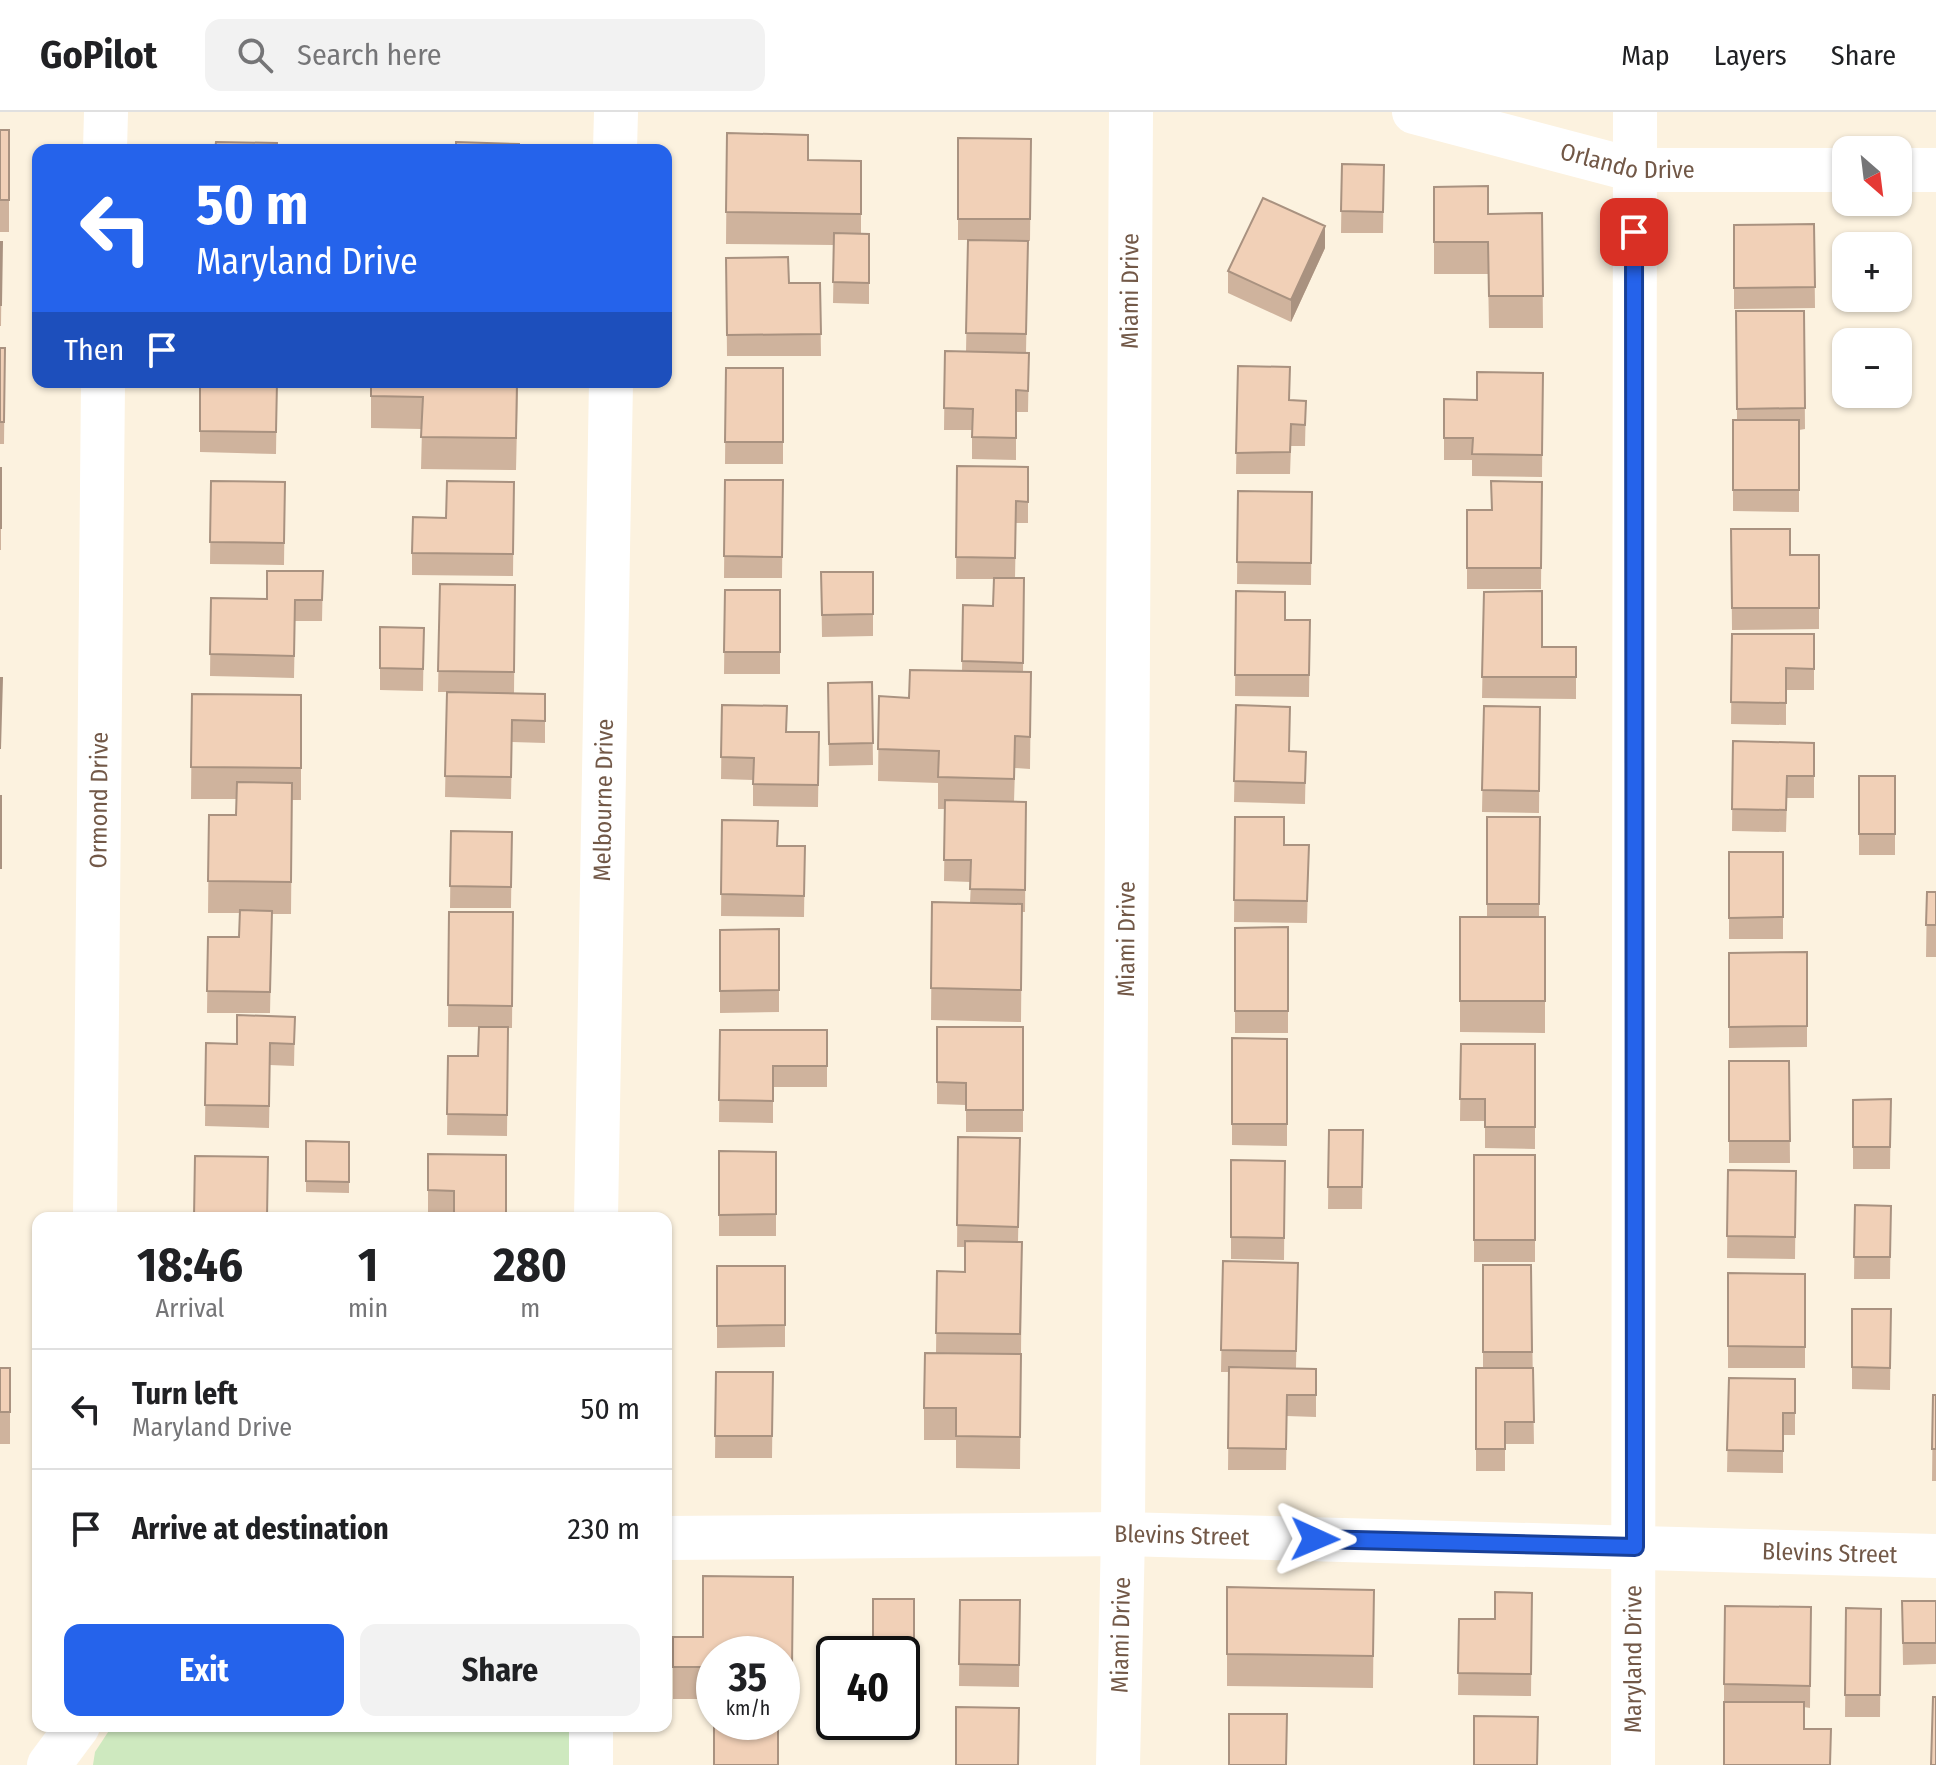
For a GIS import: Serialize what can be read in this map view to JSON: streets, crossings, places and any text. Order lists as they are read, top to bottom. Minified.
{"streets":{"street":["Orlando Drive","Miami Drive","Ormond Drive","Melbourne Drive","Blevins Street","Maryland Drive"]},"crossings":[["Orlando Drive","Maryland Drive"],["Miami Drive","Blevins Street"],["Blevins Street","Maryland Drive"]],"north":"bottom right","page":{"header":"GoPilot","search":"Search here","nav":["Map","Layers","Share"],"map_buttons":["+","−"],"turn":["50 m","Maryland Drive"],"then":"Then","eta":["18:46","Arrival","1","min","280","m"],"list":[{"name":"Turn left","note":"Maryland Drive","value":"50 m"},{"name":"Arrive at destination","value":"230 m"}],"buttons":["Exit","Share"],"speed":"35 km/h","limit":"40"}}
